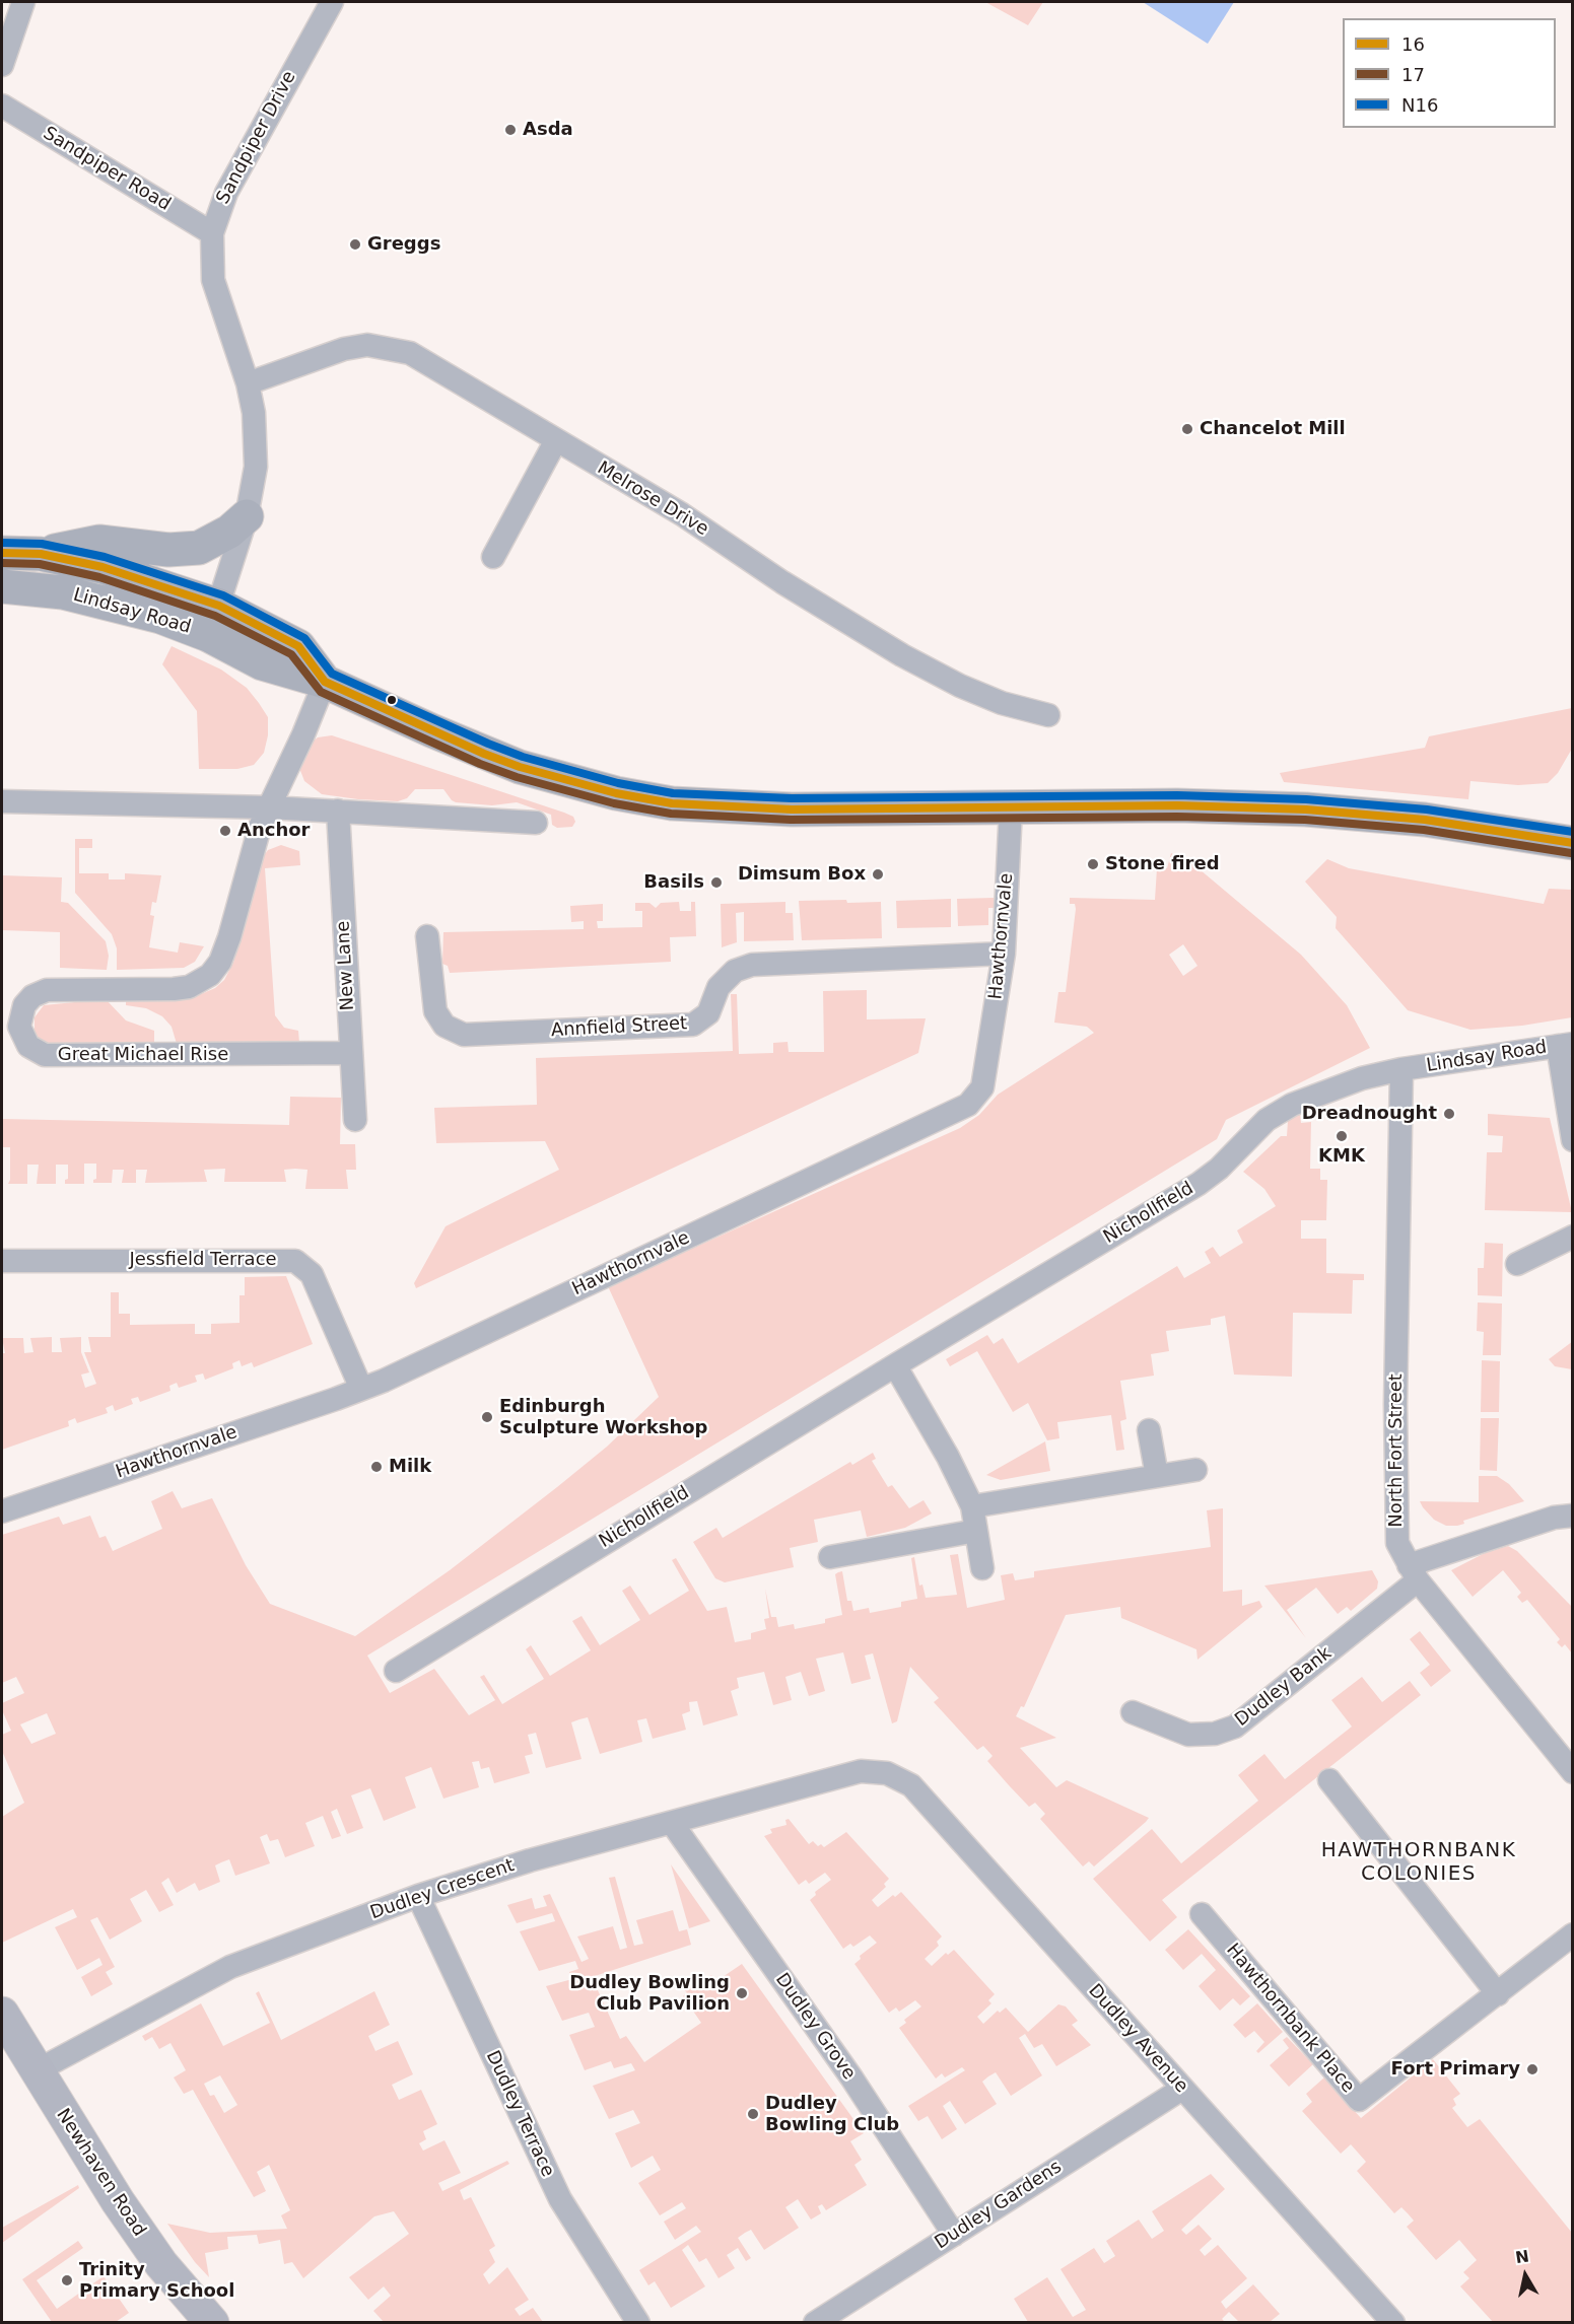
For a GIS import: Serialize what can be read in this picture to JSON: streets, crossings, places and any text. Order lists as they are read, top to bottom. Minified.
{"streets":{"main road":["Lindsay Road"],"street":["Sandpiper Drive","Sandpiper Road","Melrose Drive","Hawthornvale","New Lane","Annfield Street","Great Michael Rise","Nichollfield","Jessfield Terrace","North Fort Street","Dudley Bank","Dudley Crescent","Hawthornbank Place","Dudley Grove","Dudley Avenue","Dudley Terrace","Newhaven Road","Dudley Gardens"]},"crossings":[["Sandpiper Drive","Sandpiper Road"],["Sandpiper Drive","Melrose Drive"],["Sandpiper Drive","Lindsay Road"],["Lindsay Road","Hawthornvale"],["Lindsay Road","Great Michael Rise"],["Lindsay Road","Nichollfield"],["Lindsay Road","North Fort Street"],["Hawthornvale","Annfield Street"],["Hawthornvale","Jessfield Terrace"],["New Lane","Great Michael Rise"],["Nichollfield","North Fort Street"],["North Fort Street","Dudley Bank"],["Dudley Crescent","Dudley Grove"],["Dudley Crescent","Dudley Avenue"],["Dudley Crescent","Dudley Terrace"],["Dudley Crescent","Newhaven Road"],["Dudley Grove","Dudley Gardens"],["Dudley Avenue","Dudley Gardens"]],"districts":["HAWTHORNBANK COLONIES"],"places":["Asda","Greggs","Chancelot Mill","Anchor","Stone fired","Dimsum Box","Basils","Dreadnought","KMK","Edinburgh Sculpture Workshop","Milk","Dudley Bowling Club Pavilion","Fort Primary","Dudley Bowling Club","Trinity Primary School"],"lines":["transit line N16","transit line 16","transit line 17"],"legend":["16","17","N16"],"north":"top"}
